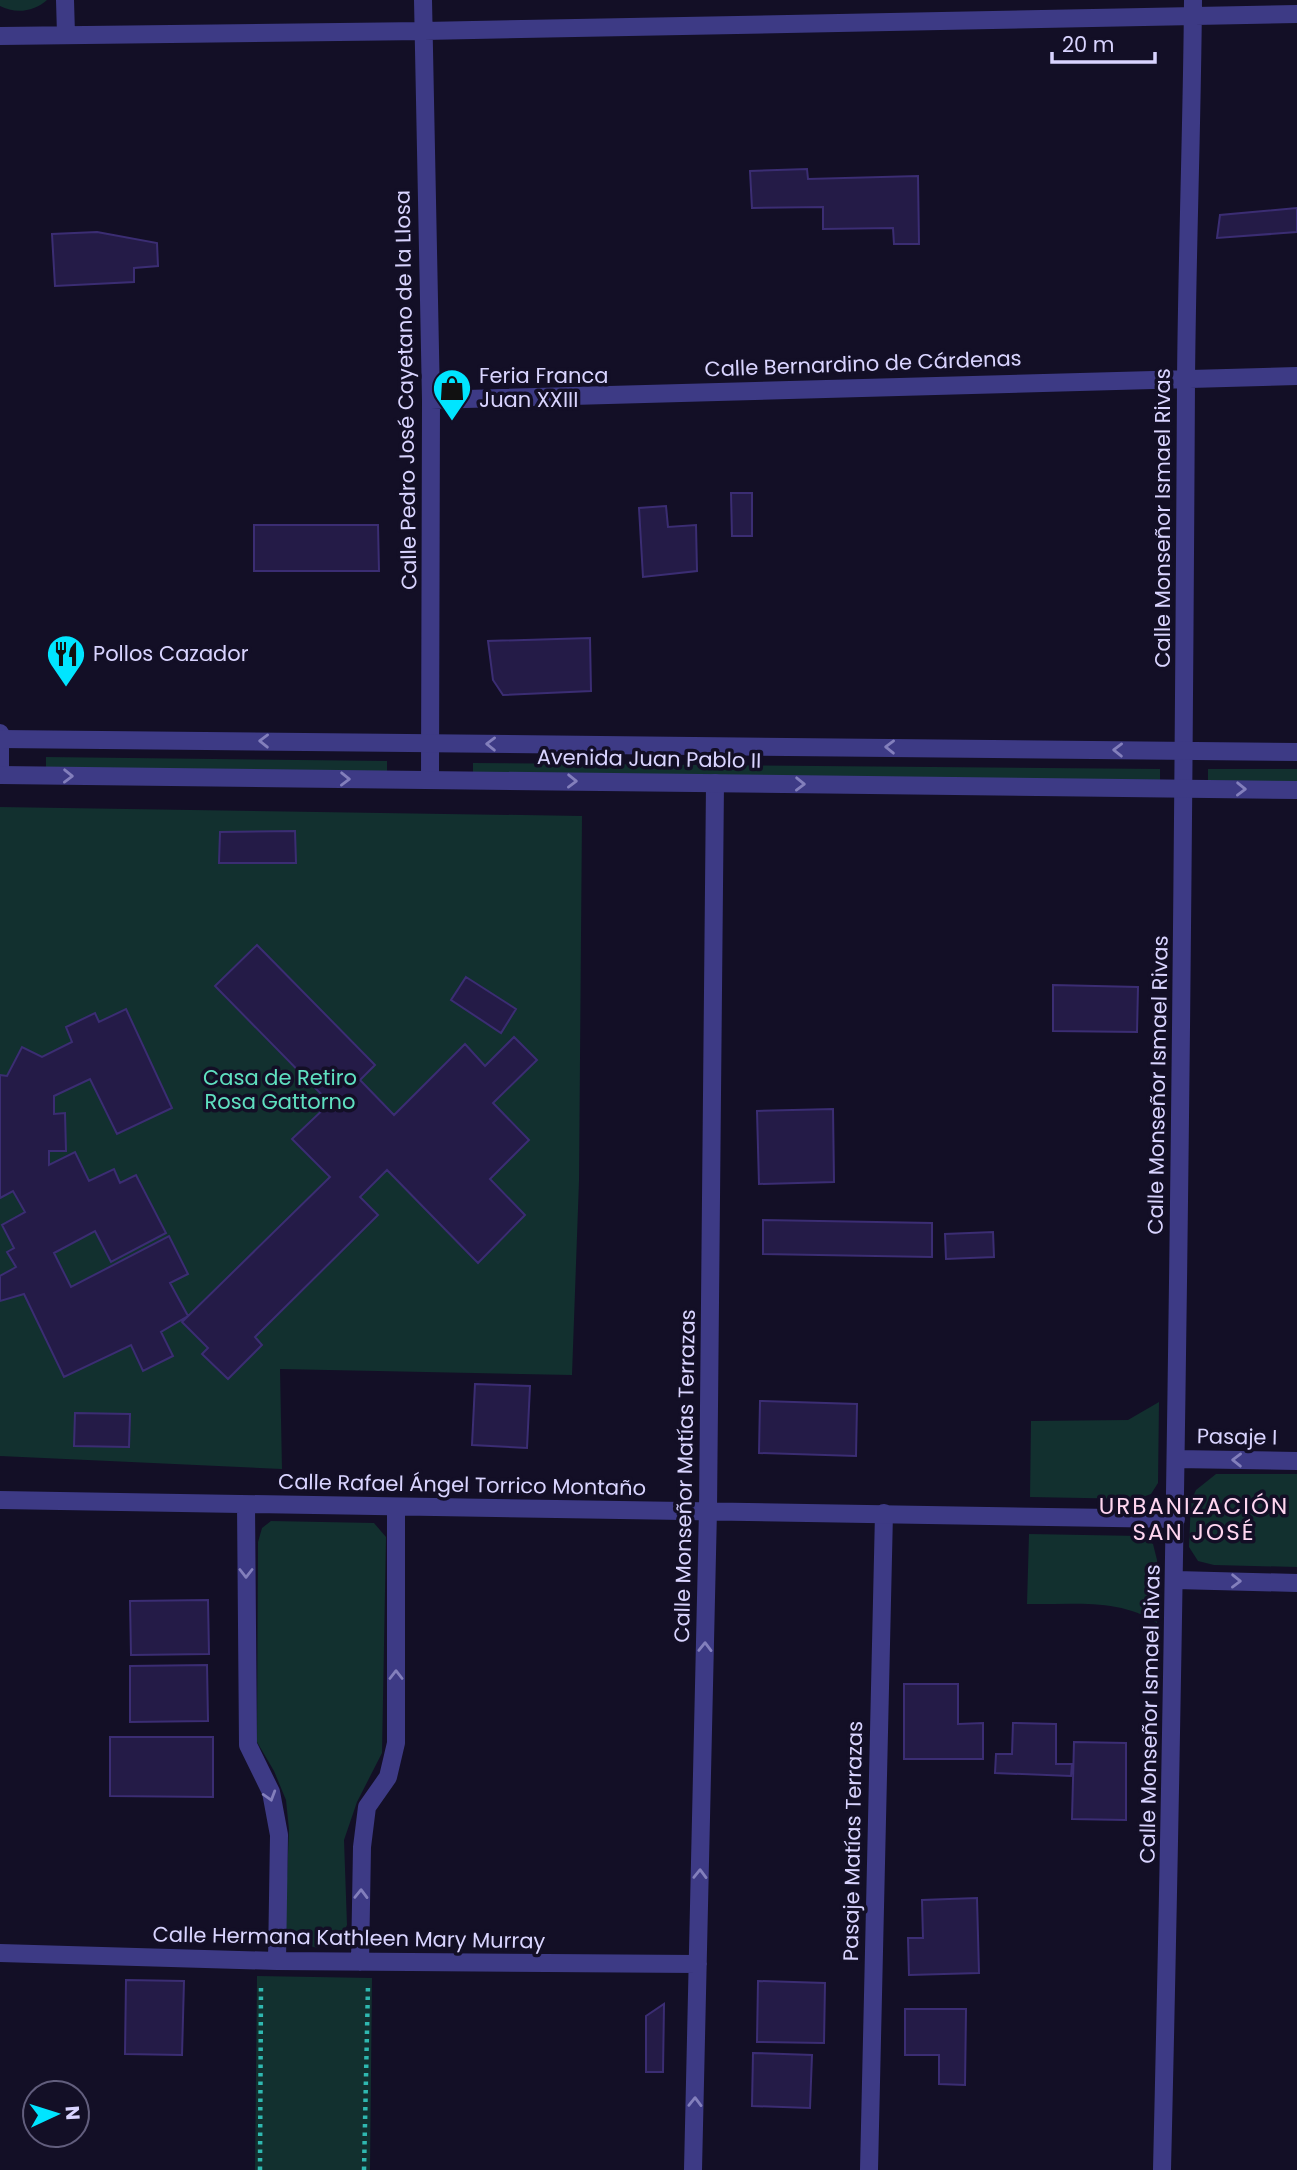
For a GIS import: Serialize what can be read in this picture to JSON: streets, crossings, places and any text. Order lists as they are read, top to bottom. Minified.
{"streets":{"street":["Calle Bernardino de Cárdenas","Calle Pedro José Cayetano de la Llosa","Calle Monseñor Ismael Rivas","Avenida Juan Pablo II","Pasaje I","Calle Monseñor Matías Terrazas","Calle Rafael Ángel Torrico Montaño","Pasaje Matías Terrazas","Calle Hermana Kathleen Mary Murray"]},"crossings":[["Calle Bernardino de Cárdenas","Calle Pedro José Cayetano de la Llosa"],["Calle Bernardino de Cárdenas","Calle Monseñor Ismael Rivas"],["Calle Pedro José Cayetano de la Llosa","Avenida Juan Pablo II"],["Calle Monseñor Ismael Rivas","Avenida Juan Pablo II"],["Calle Monseñor Ismael Rivas","Pasaje I"],["Calle Monseñor Ismael Rivas","Calle Rafael Ángel Torrico Montaño"],["Avenida Juan Pablo II","Calle Monseñor Matías Terrazas"],["Calle Monseñor Matías Terrazas","Calle Rafael Ángel Torrico Montaño"],["Calle Monseñor Matías Terrazas","Calle Hermana Kathleen Mary Murray"],["Calle Rafael Ángel Torrico Montaño","Pasaje Matías Terrazas"]],"one_way":["Calle Monseñor Matías Terrazas"],"districts":["URBANIZACIÓN SAN JOSÉ"],"parks":["Casa de Retiro Rosa Gattorno"],"places":{"shop":["Feria Franca Juan XXIII"],"restaurant":["Pollos Cazador"]},"scale_bar":"20 m","north":"right"}
